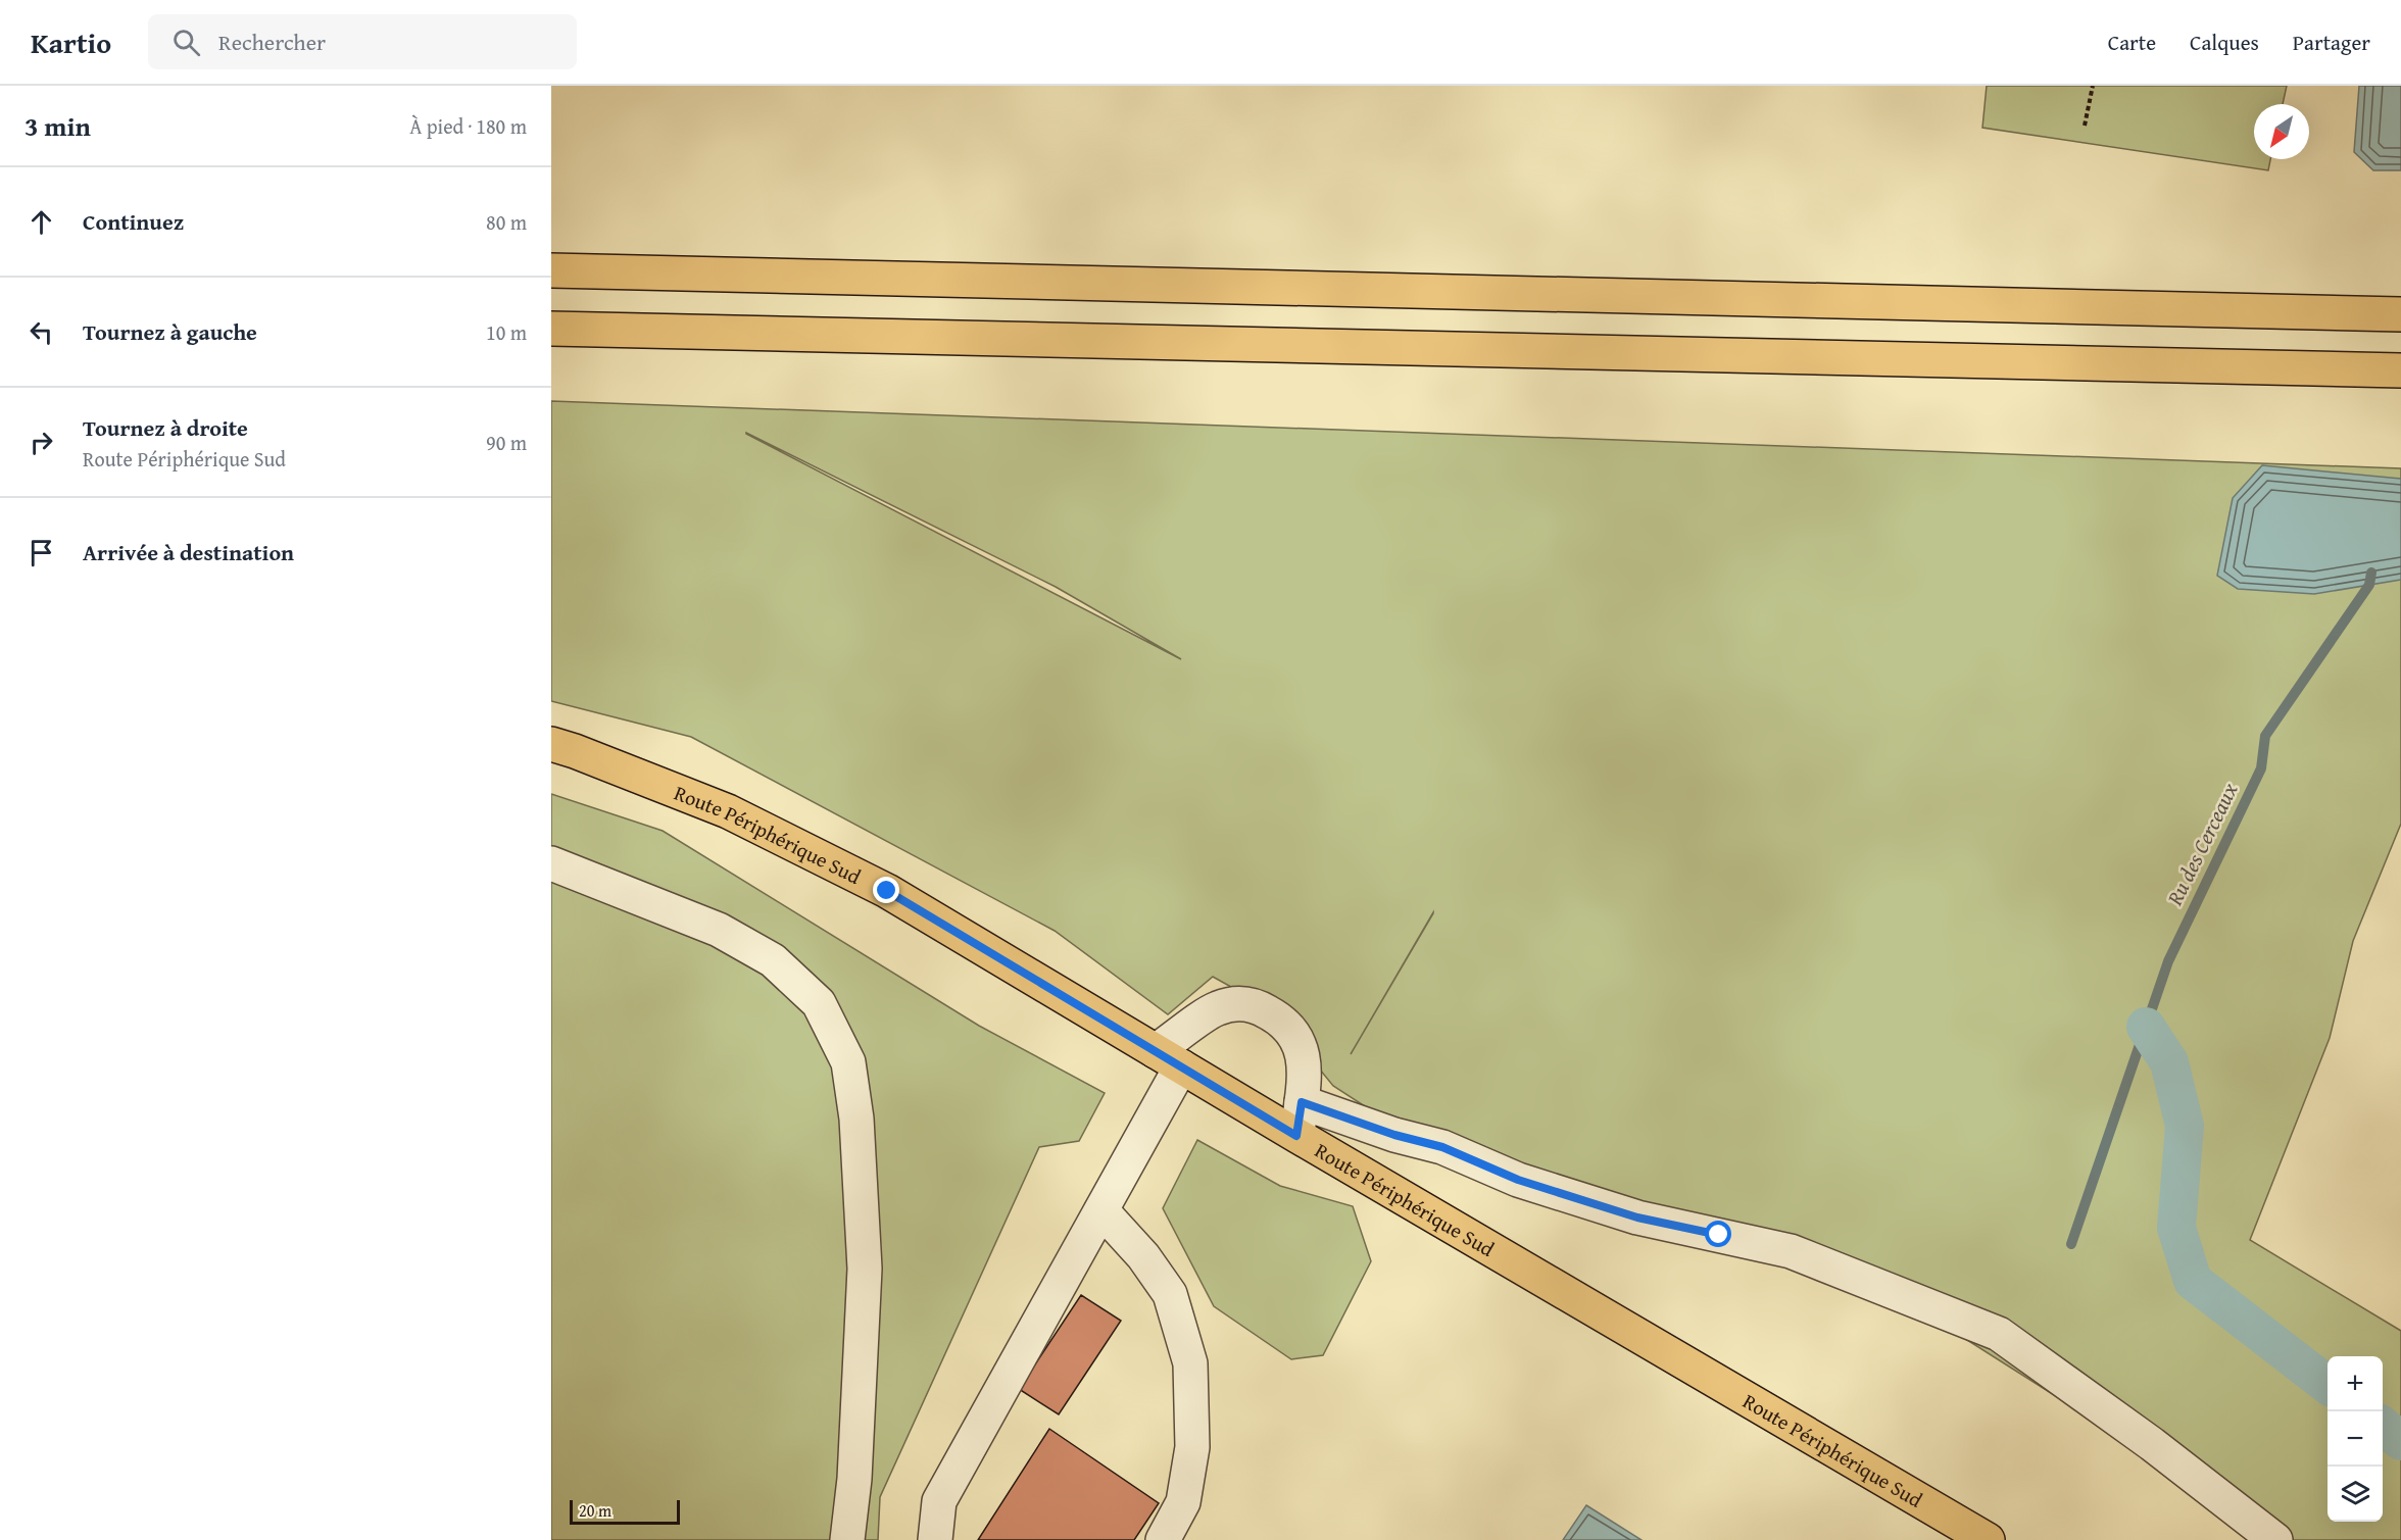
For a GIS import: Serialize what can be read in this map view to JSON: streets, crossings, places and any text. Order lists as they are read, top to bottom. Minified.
{"streets":{"main road":["Route Périphérique Sud"]},"water":["Ru des Cerceaux"],"scale_bar":"20 m","north":"bottom left","page":{"header":"Kartio","search":"Rechercher","nav":["Carte","Calques","Partager"],"heading":["3 min","À pied · 180 m"],"list":[["Continuez","80 m"],["Tournez à gauche","10 m"],["Tournez à droite","Route Périphérique Sud","90 m"],"Arrivée à destination"],"map_buttons":["+","−"],"scale":"20 m"}}
